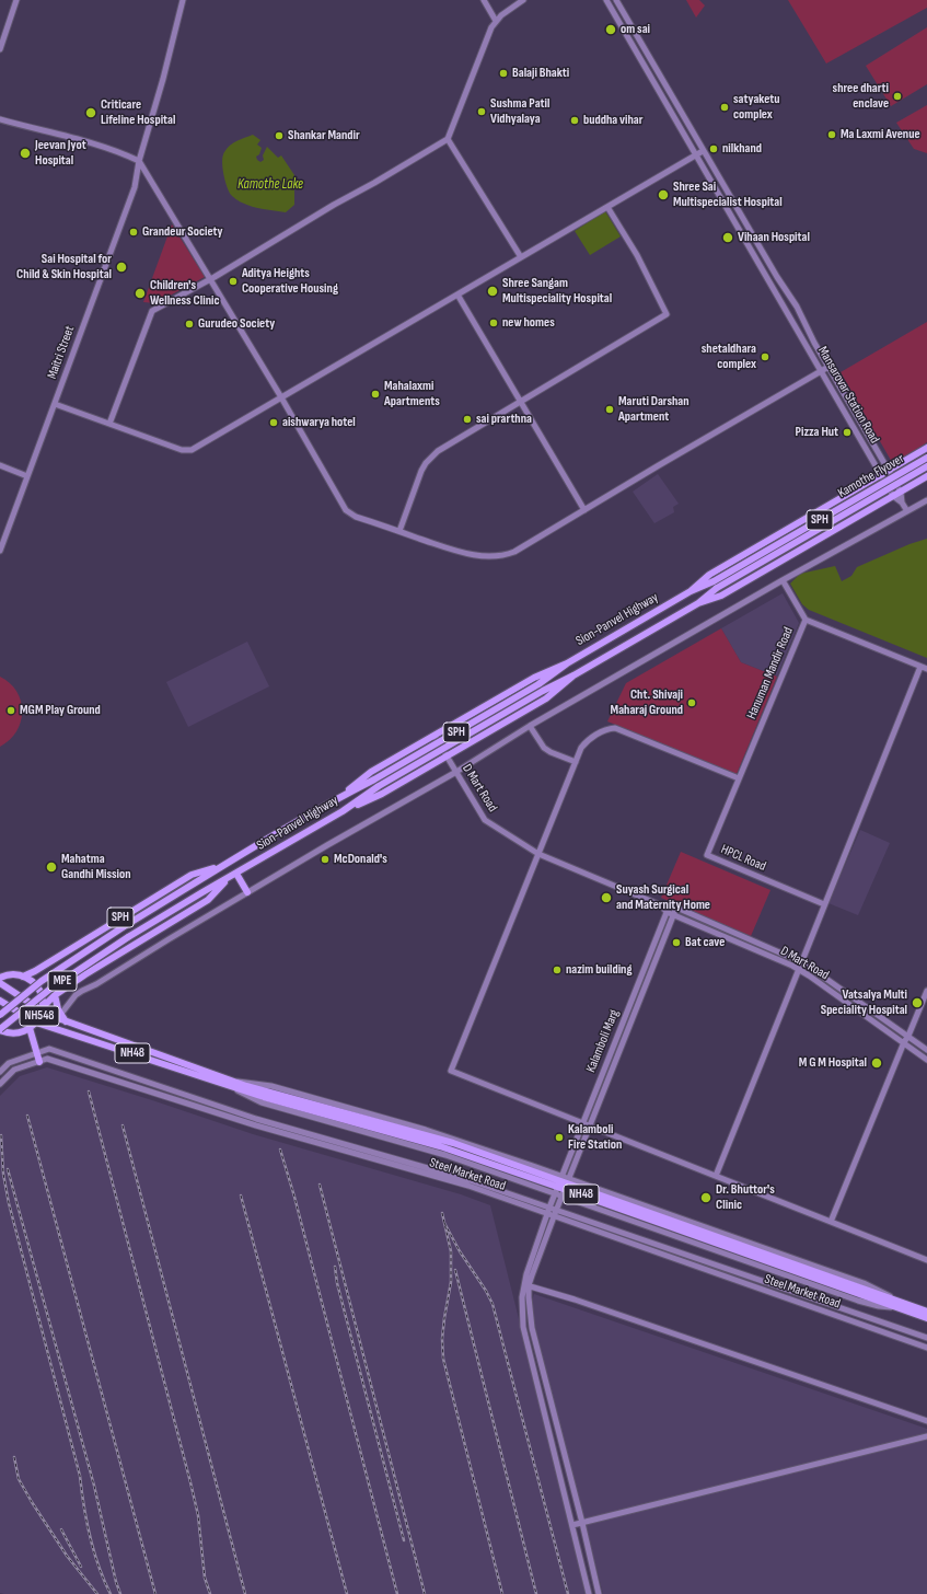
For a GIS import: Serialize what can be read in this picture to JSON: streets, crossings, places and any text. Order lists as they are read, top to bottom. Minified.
{"streets":{"highway":["Kamothe Flyover","SPH","Sion-Panvel Highway","MPE","NH548","NH48"],"street":["Maitri Street","Mansarovar Station Road","Hanuman Mandir Road","D Mart Road","HPCL Road","Kalamboli Marg","Steel Market Road"]},"crossings":[["Kamothe Flyover","Sion-Panvel Highway"],["SPH","Sion-Panvel Highway"],["SPH","MPE"],["SPH","NH548"],["SPH","NH48"],["Sion-Panvel Highway","MPE"],["Hanuman Mandir Road","HPCL Road"],["D Mart Road","Kalamboli Marg"],["MPE","NH548"],["NH548","NH48"],["Kalamboli Marg","NH48"]],"water":["Kamothe Lake"],"places":["om sai","Balaji Bhakti","shree dharti enclave","satyaketu complex","Sushma Patil Vidhyalaya","Criticare Lifeline Hospital","buddha vihar","Ma Laxmi Avenue","Shankar Mandir","nilkhand","Jeevan Jyot Hospital","Shree Sai Multispecialist Hospital","Grandeur Society","Vihaan Hospital","Sai Hospital for Child & Skin Hospital","Aditya Heights Cooperative Housing","Shree Sangam Multispeciality Hospital","Children's Wellness Clinic","new homes","Gurudeo Society","shetaldhara complex","Mahalaxmi Apartments","Maruti Darshan Apartment","sai prarthna","aishwarya hotel","Pizza Hut","Cht. Shivaji Maharaj Ground","MGM Play Ground","McDonald's","Mahatma Gandhi Mission","Suyash Surgical and Maternity Home","Bat cave","nazim building","Vatsalya Multi Speciality Hospital","M G M Hospital","Kalamboli Fire Station","Dr. Bhuttor's Clinic"]}
